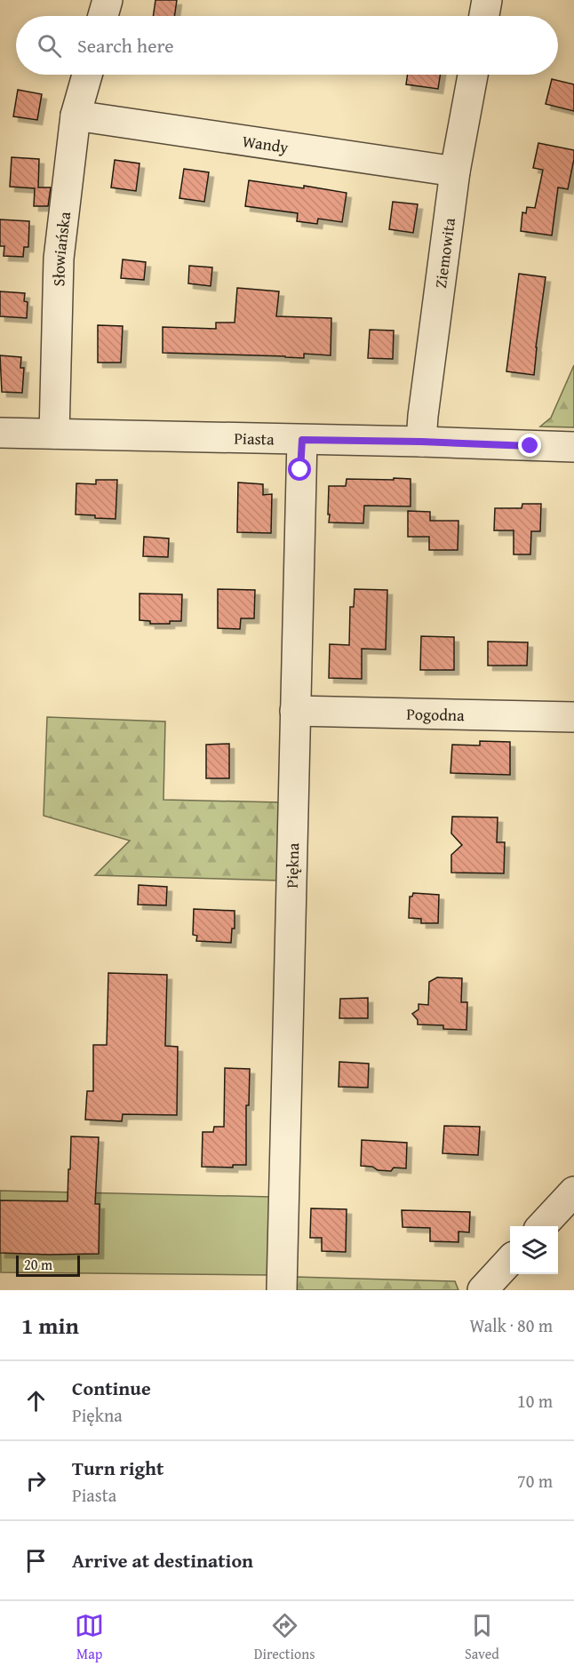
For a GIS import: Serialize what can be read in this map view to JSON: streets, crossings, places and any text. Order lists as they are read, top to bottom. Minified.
{"streets":{"street":["Wandy","Słowiańska","Ziemowita","Piasta","Pogodna","Piękna"]},"crossings":[["Wandy","Słowiańska"],["Wandy","Ziemowita"],["Słowiańska","Piasta"],["Ziemowita","Piasta"],["Piasta","Piękna"],["Pogodna","Piękna"]],"scale_bar":"20 m","page":{"search":"Search here","scale":"20 m","heading":["1 min","Walk · 80 m"],"list":[["Continue","Piękna","10 m"],["Turn right","Piasta","70 m"],"Arrive at destination"],"nav":["Map","Directions","Saved"]}}
